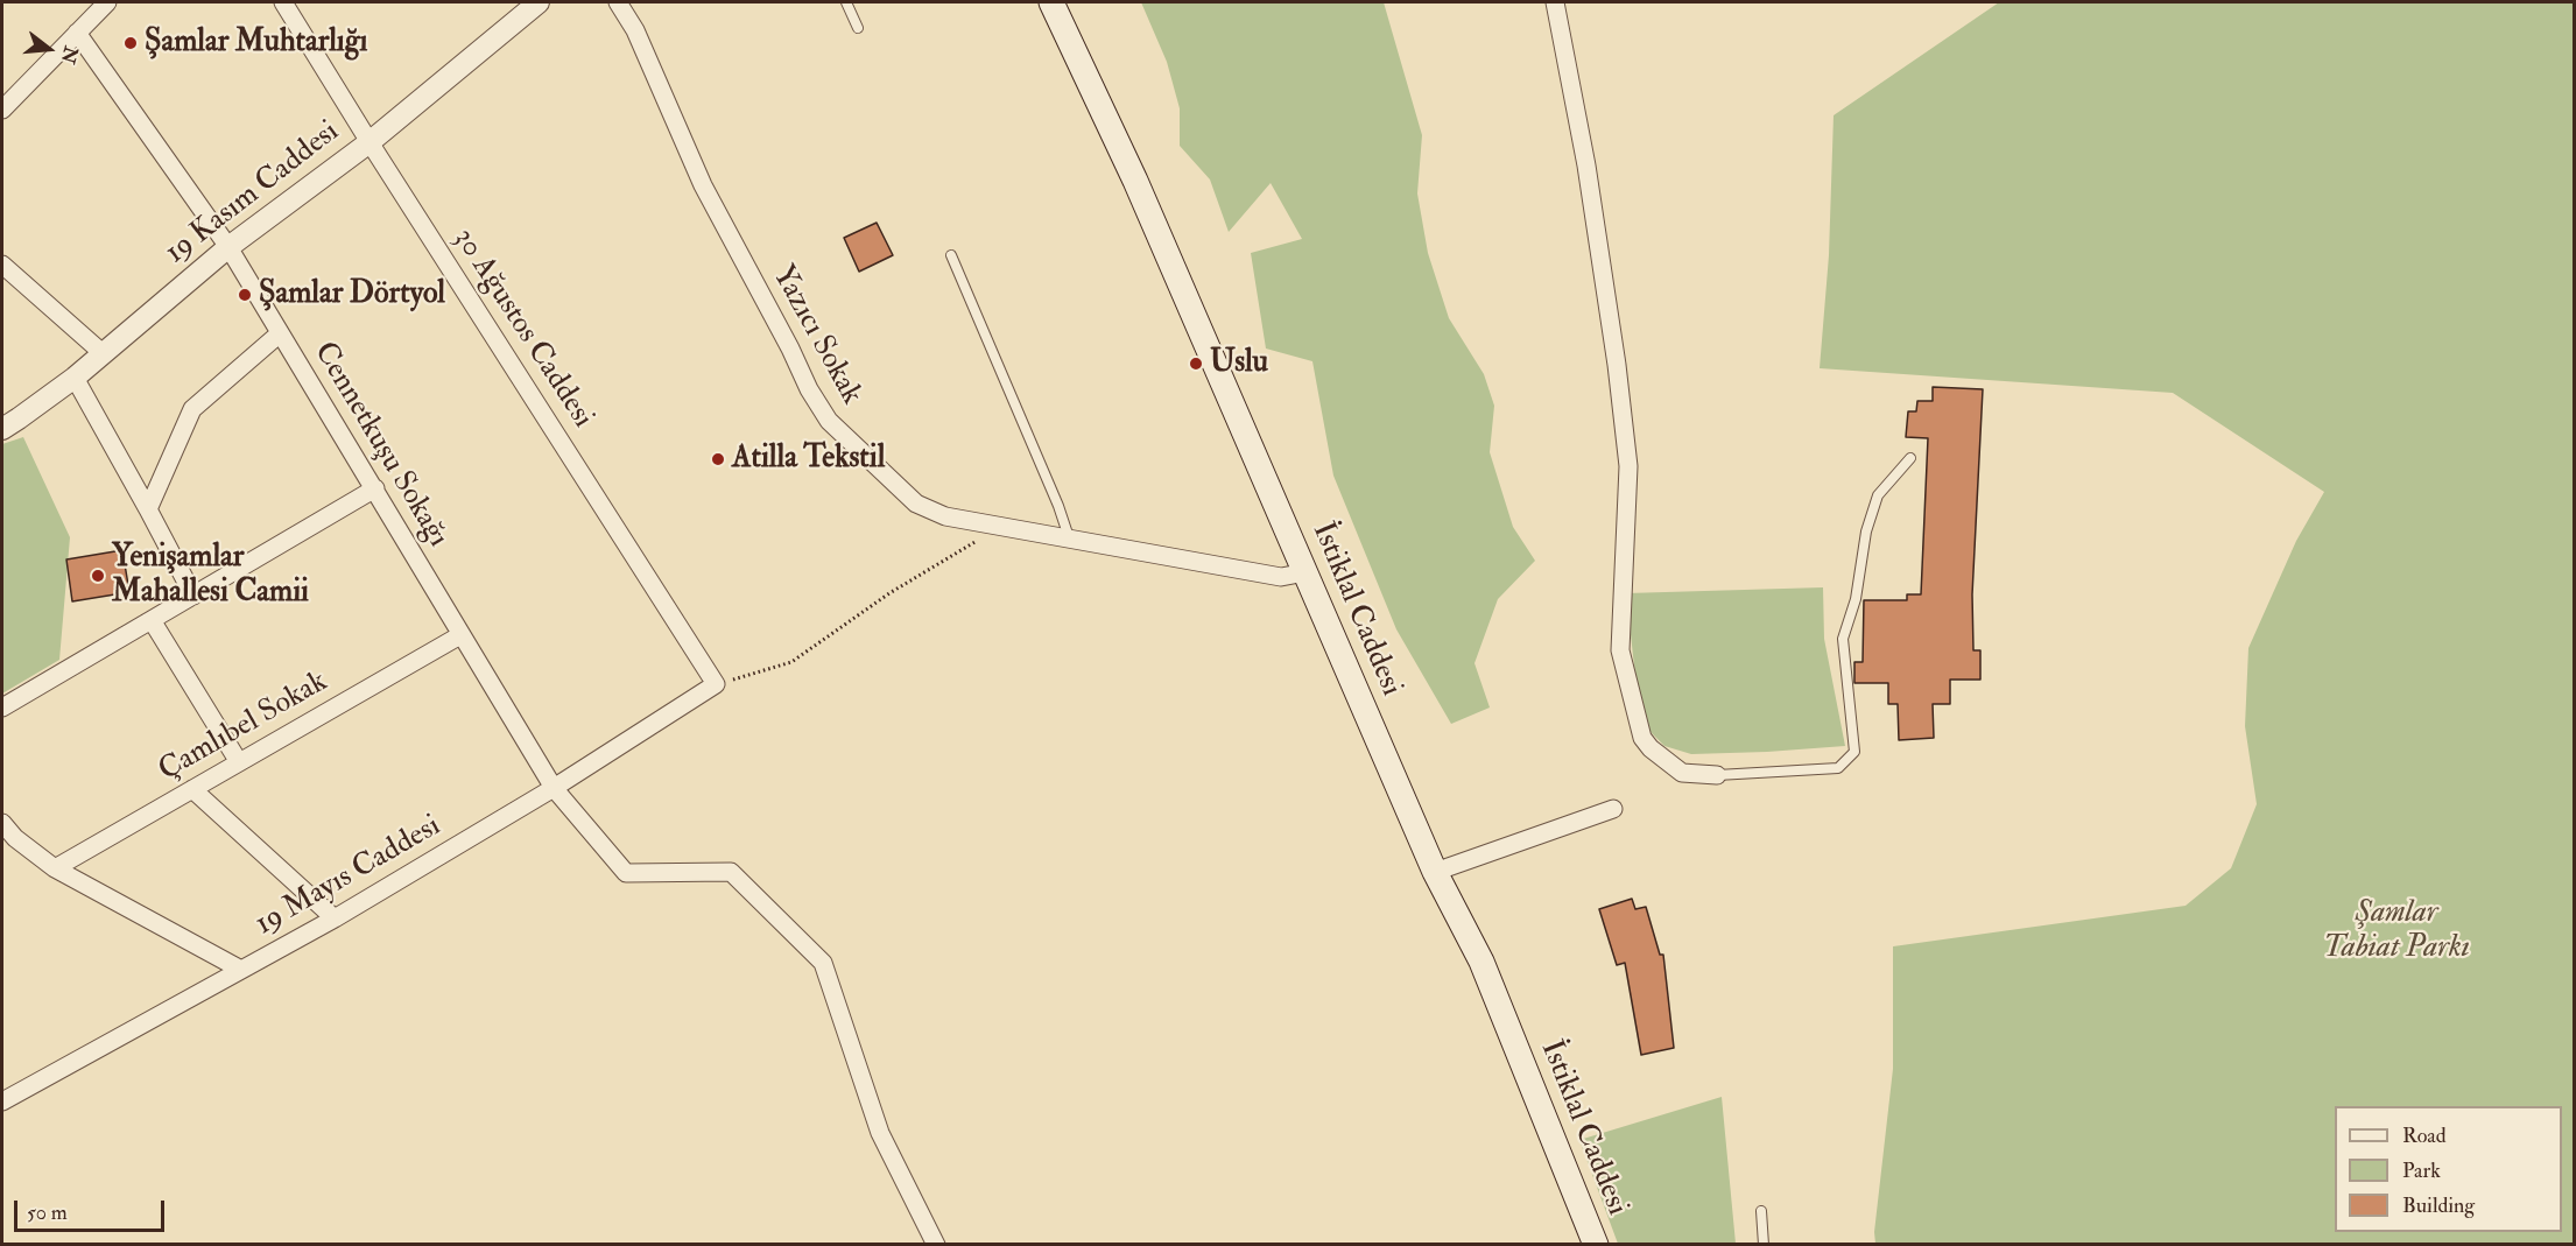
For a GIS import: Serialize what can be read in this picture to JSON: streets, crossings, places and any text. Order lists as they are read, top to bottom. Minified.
{"streets":{"main road":["İstiklal Caddesi"],"street":["19 Kasım Caddesi","30 Ağustos Caddesi","Yazıcı Sokak","Cennetkuşu Sokağı","Çamlıbel Sokak","19 Mayıs Caddesi"]},"crossings":[["19 Kasım Caddesi","30 Ağustos Caddesi"],["19 Kasım Caddesi","Cennetkuşu Sokağı"],["30 Ağustos Caddesi","19 Mayıs Caddesi"],["Yazıcı Sokak","İstiklal Caddesi"],["Cennetkuşu Sokağı","Çamlıbel Sokak"],["Cennetkuşu Sokağı","19 Mayıs Caddesi"]],"parks":["Şamlar Tabiat Parkı"],"places":["Şamlar Muhtarlığı","Şamlar Dörtyol","Uslu","Atilla Tekstil","Yenişamlar Mahallesi Camii"],"legend":["Road","Park","Building"],"scale_bar":"50 m","north":"right"}
